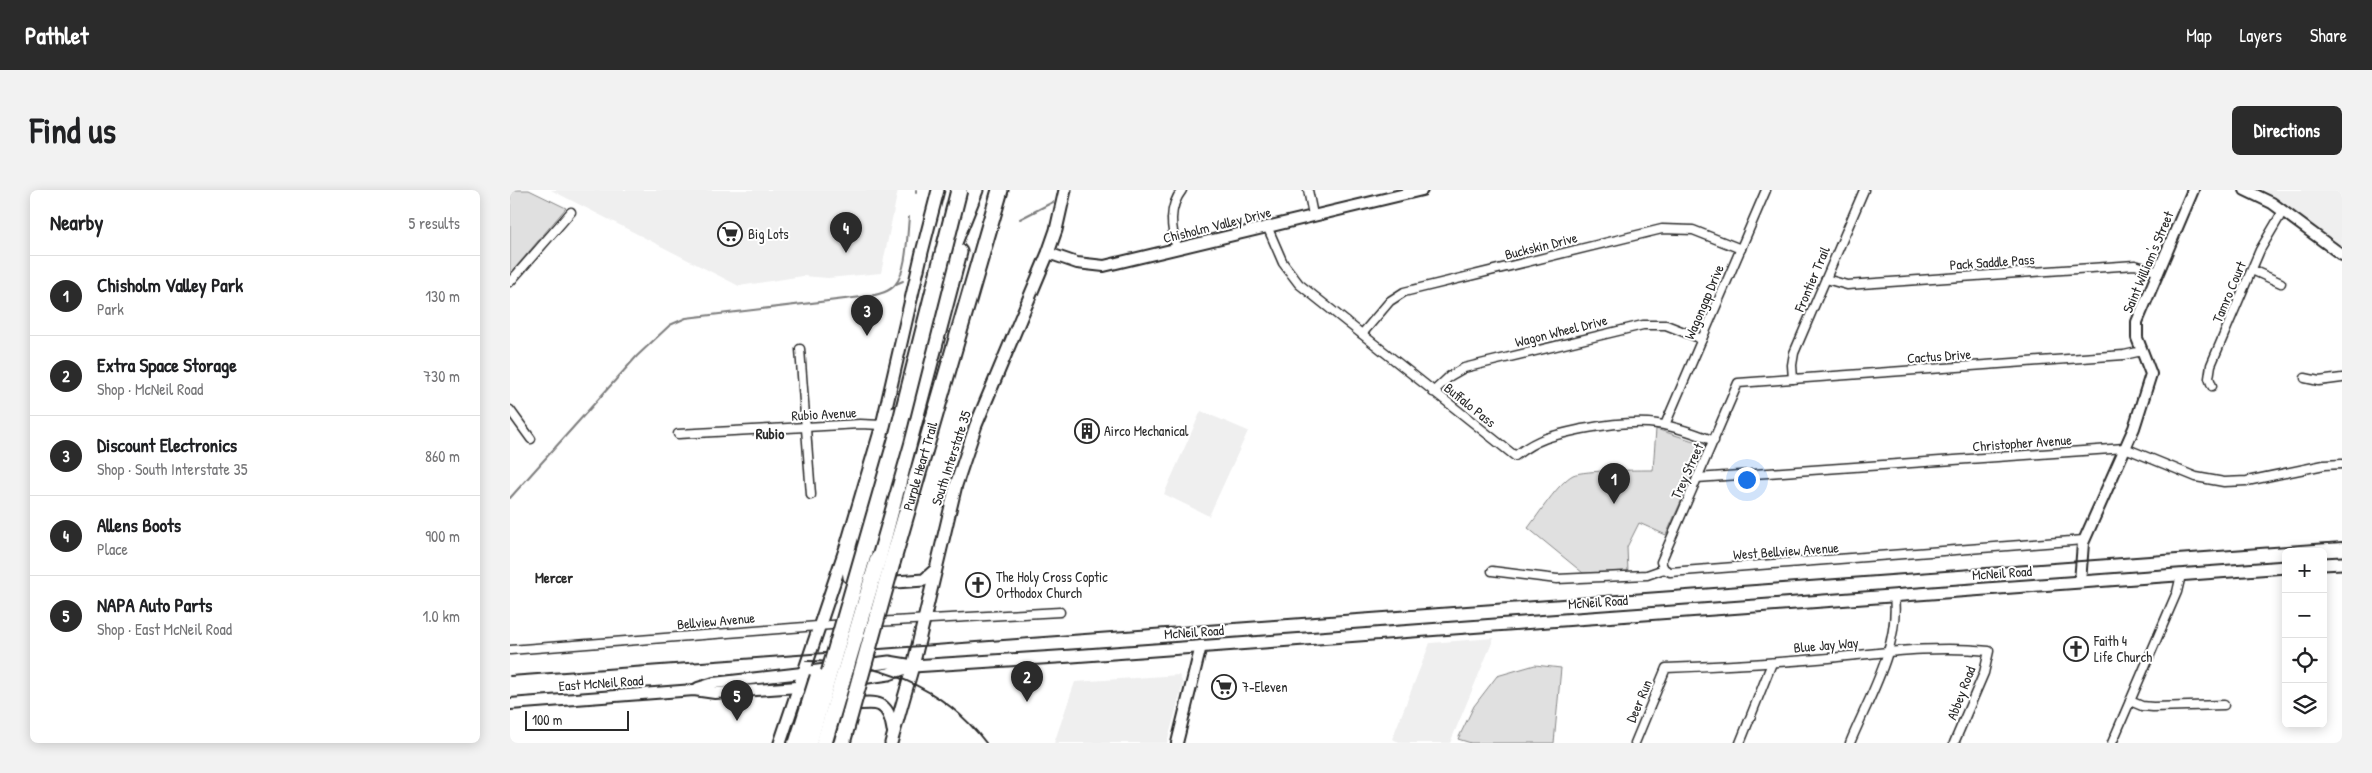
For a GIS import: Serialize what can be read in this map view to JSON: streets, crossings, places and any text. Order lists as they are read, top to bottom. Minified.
{"streets":{"highway":["Purple Heart Trail"],"main road":["South Interstate 35","McNeil Road"],"street":["Chisholm Valley Drive","Buckskin Drive","Pack Saddle Pass","Saint William's Street","Frontier Trail","Tamro Court","Wagongap Drive","Wagon Wheel Drive","Cactus Drive","Buffalo Pass","Rubio Avenue","Christopher Avenue","Trey Street","West Bellview Avenue","Bellview Avenue","Blue Jay Way","East McNeil Road","Abbey Road","Deer Run"]},"crossings":[["Chisholm Valley Drive","Buffalo Pass"],["Chisholm Valley Drive","South Interstate 35"],["Buckskin Drive","Wagongap Drive"],["Buckskin Drive","Buffalo Pass"],["Pack Saddle Pass","Saint William's Street"],["Pack Saddle Pass","Frontier Trail"],["Saint William's Street","Cactus Drive"],["Saint William's Street","Christopher Avenue"],["Saint William's Street","West Bellview Avenue"],["Saint William's Street","McNeil Road"],["Frontier Trail","Cactus Drive"],["Wagongap Drive","Wagon Wheel Drive"],["Wagongap Drive","Buffalo Pass"],["Wagon Wheel Drive","Buffalo Pass"],["Cactus Drive","Trey Street"],["Buffalo Pass","Trey Street"],["Christopher Avenue","Trey Street"],["South Interstate 35","McNeil Road"],["South Interstate 35","Bellview Avenue"],["Trey Street","West Bellview Avenue"],["McNeil Road","East McNeil Road"],["Blue Jay Way","Abbey Road"],["Blue Jay Way","Deer Run"]],"districts":["Rubio","Mercer"],"places":{"supermarket":["Big Lots","7-Eleven"],"building":["Airco Mechanical"],"church":["The Holy Cross Coptic Orthodox Church","Faith 4 Life Church"]},"scale_bar":"100 m","page":{"header":"Pathlet","nav":["Map","Layers","Share"],"buttons":"Directions","title":"Find us","heading":["Nearby","5 results"],"pins":["4","3","1","2","5"],"list":[{"mark":"1","name":"Chisholm Valley Park","note":"Park","value":"130 m"},{"mark":"2","name":"Extra Space Storage","note":"Shop · McNeil Road","value":"730 m"},{"mark":"3","name":"Discount Electronics","note":"Shop · South Interstate 35","value":"860 m"},{"mark":"4","name":"Allens Boots","note":"Place","value":"900 m"},{"mark":"5","name":"NAPA Auto Parts","note":"Shop · East McNeil Road","value":"1.0 km"}],"map_buttons":["+","−"],"scale":"100 m"}}
